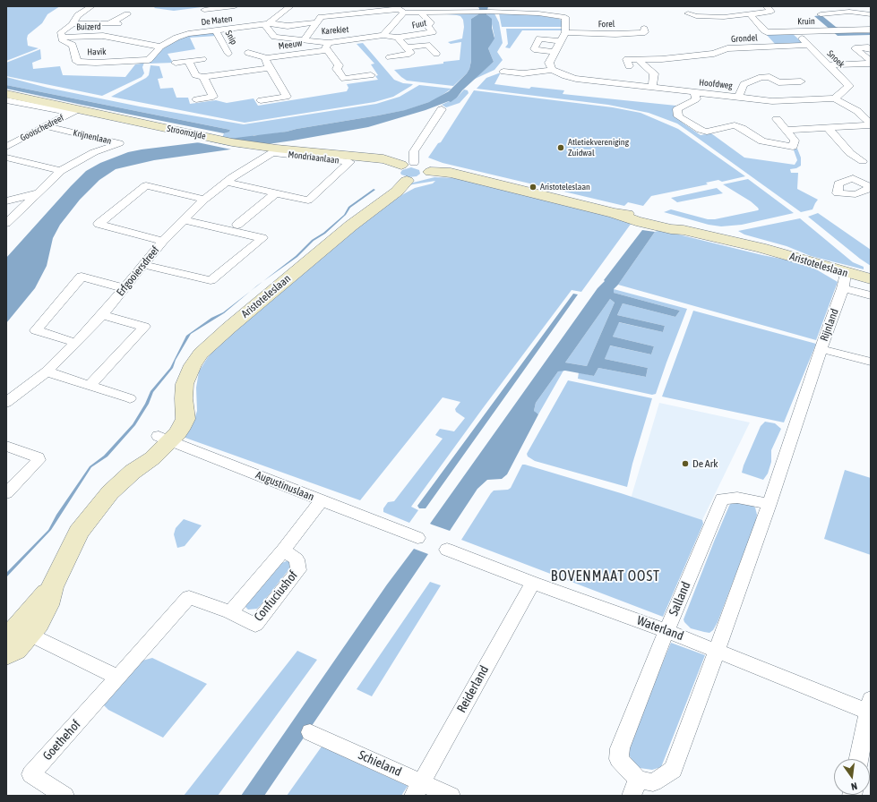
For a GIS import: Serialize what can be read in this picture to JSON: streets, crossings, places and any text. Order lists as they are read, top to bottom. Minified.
{"streets":{"street":["De Maten","Kruin","Fuut","Forel","Buizerd","Karekiet","Snip","Grondel","Meeuw","Havik","Snoek","Hoofdweg","Gooischedreef","Stroomzijde","Krijnenlaan","Mondriaanlaan","Aristoteleslaan","Erfgooiersdreef","Rijnland","Augustinuslaan","Confuciushof","Salland","Waterland","Reiderland","Goethehof","Schieland"]},"crossings":[["De Maten","Buizerd"],["De Maten","Karekiet"],["De Maten","Snip"],["De Maten","Havik"],["Kruin","Snoek"],["Fuut","Karekiet"],["Buizerd","Havik"],["Karekiet","Meeuw"],["Grondel","Snoek"],["Snoek","Hoofdweg"],["Gooischedreef","Stroomzijde"],["Gooischedreef","Krijnenlaan"],["Stroomzijde","Mondriaanlaan"],["Stroomzijde","Aristoteleslaan"],["Stroomzijde","Erfgooiersdreef"],["Mondriaanlaan","Erfgooiersdreef"],["Aristoteleslaan","Rijnland"],["Aristoteleslaan","Augustinuslaan"],["Rijnland","Salland"],["Augustinuslaan","Confuciushof"],["Confuciushof","Goethehof"],["Salland","Waterland"],["Waterland","Reiderland"],["Reiderland","Schieland"]],"districts":["BOVENMAAT OOST"],"places":["Atletiekvereniging Zuidwal","Aristoteleslaan","De Ark"],"north":"bottom"}
